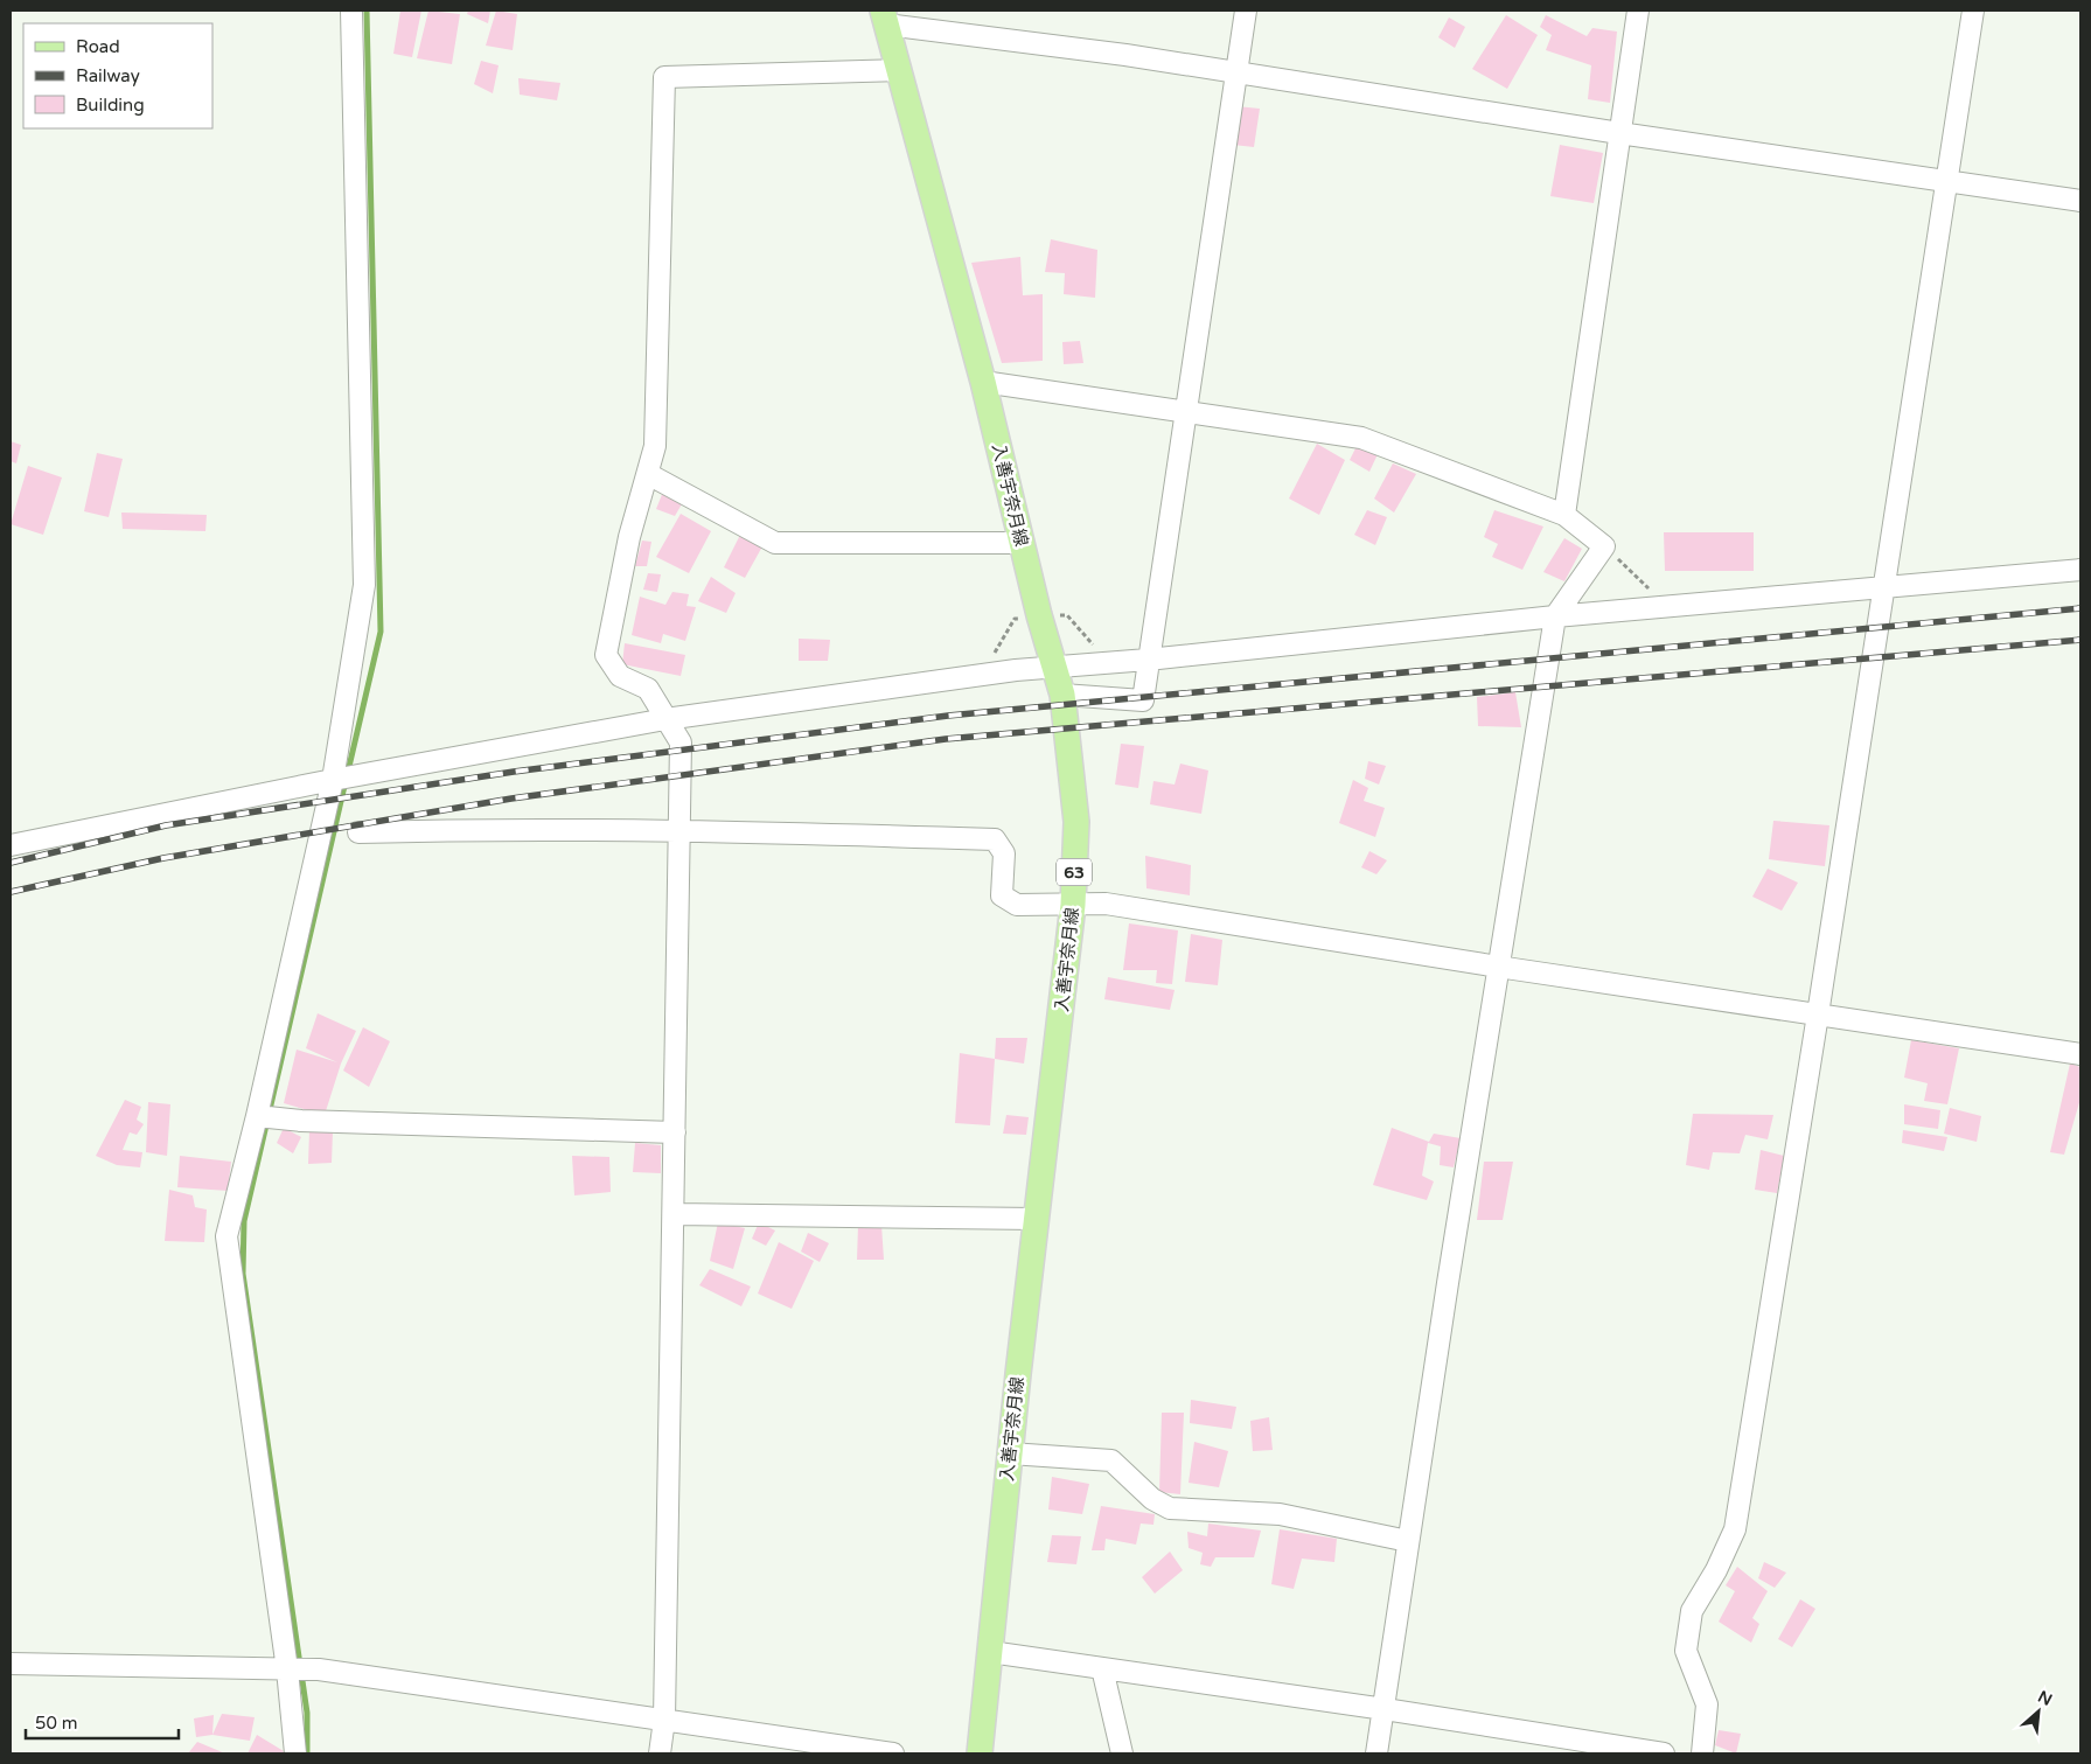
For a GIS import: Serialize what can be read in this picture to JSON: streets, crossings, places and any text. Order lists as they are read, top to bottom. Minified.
{"streets":{"main road":["入善宇奈月線","63"]},"legend":["Road","Railway","Building"],"scale_bar":"50 m","north":"top right"}
